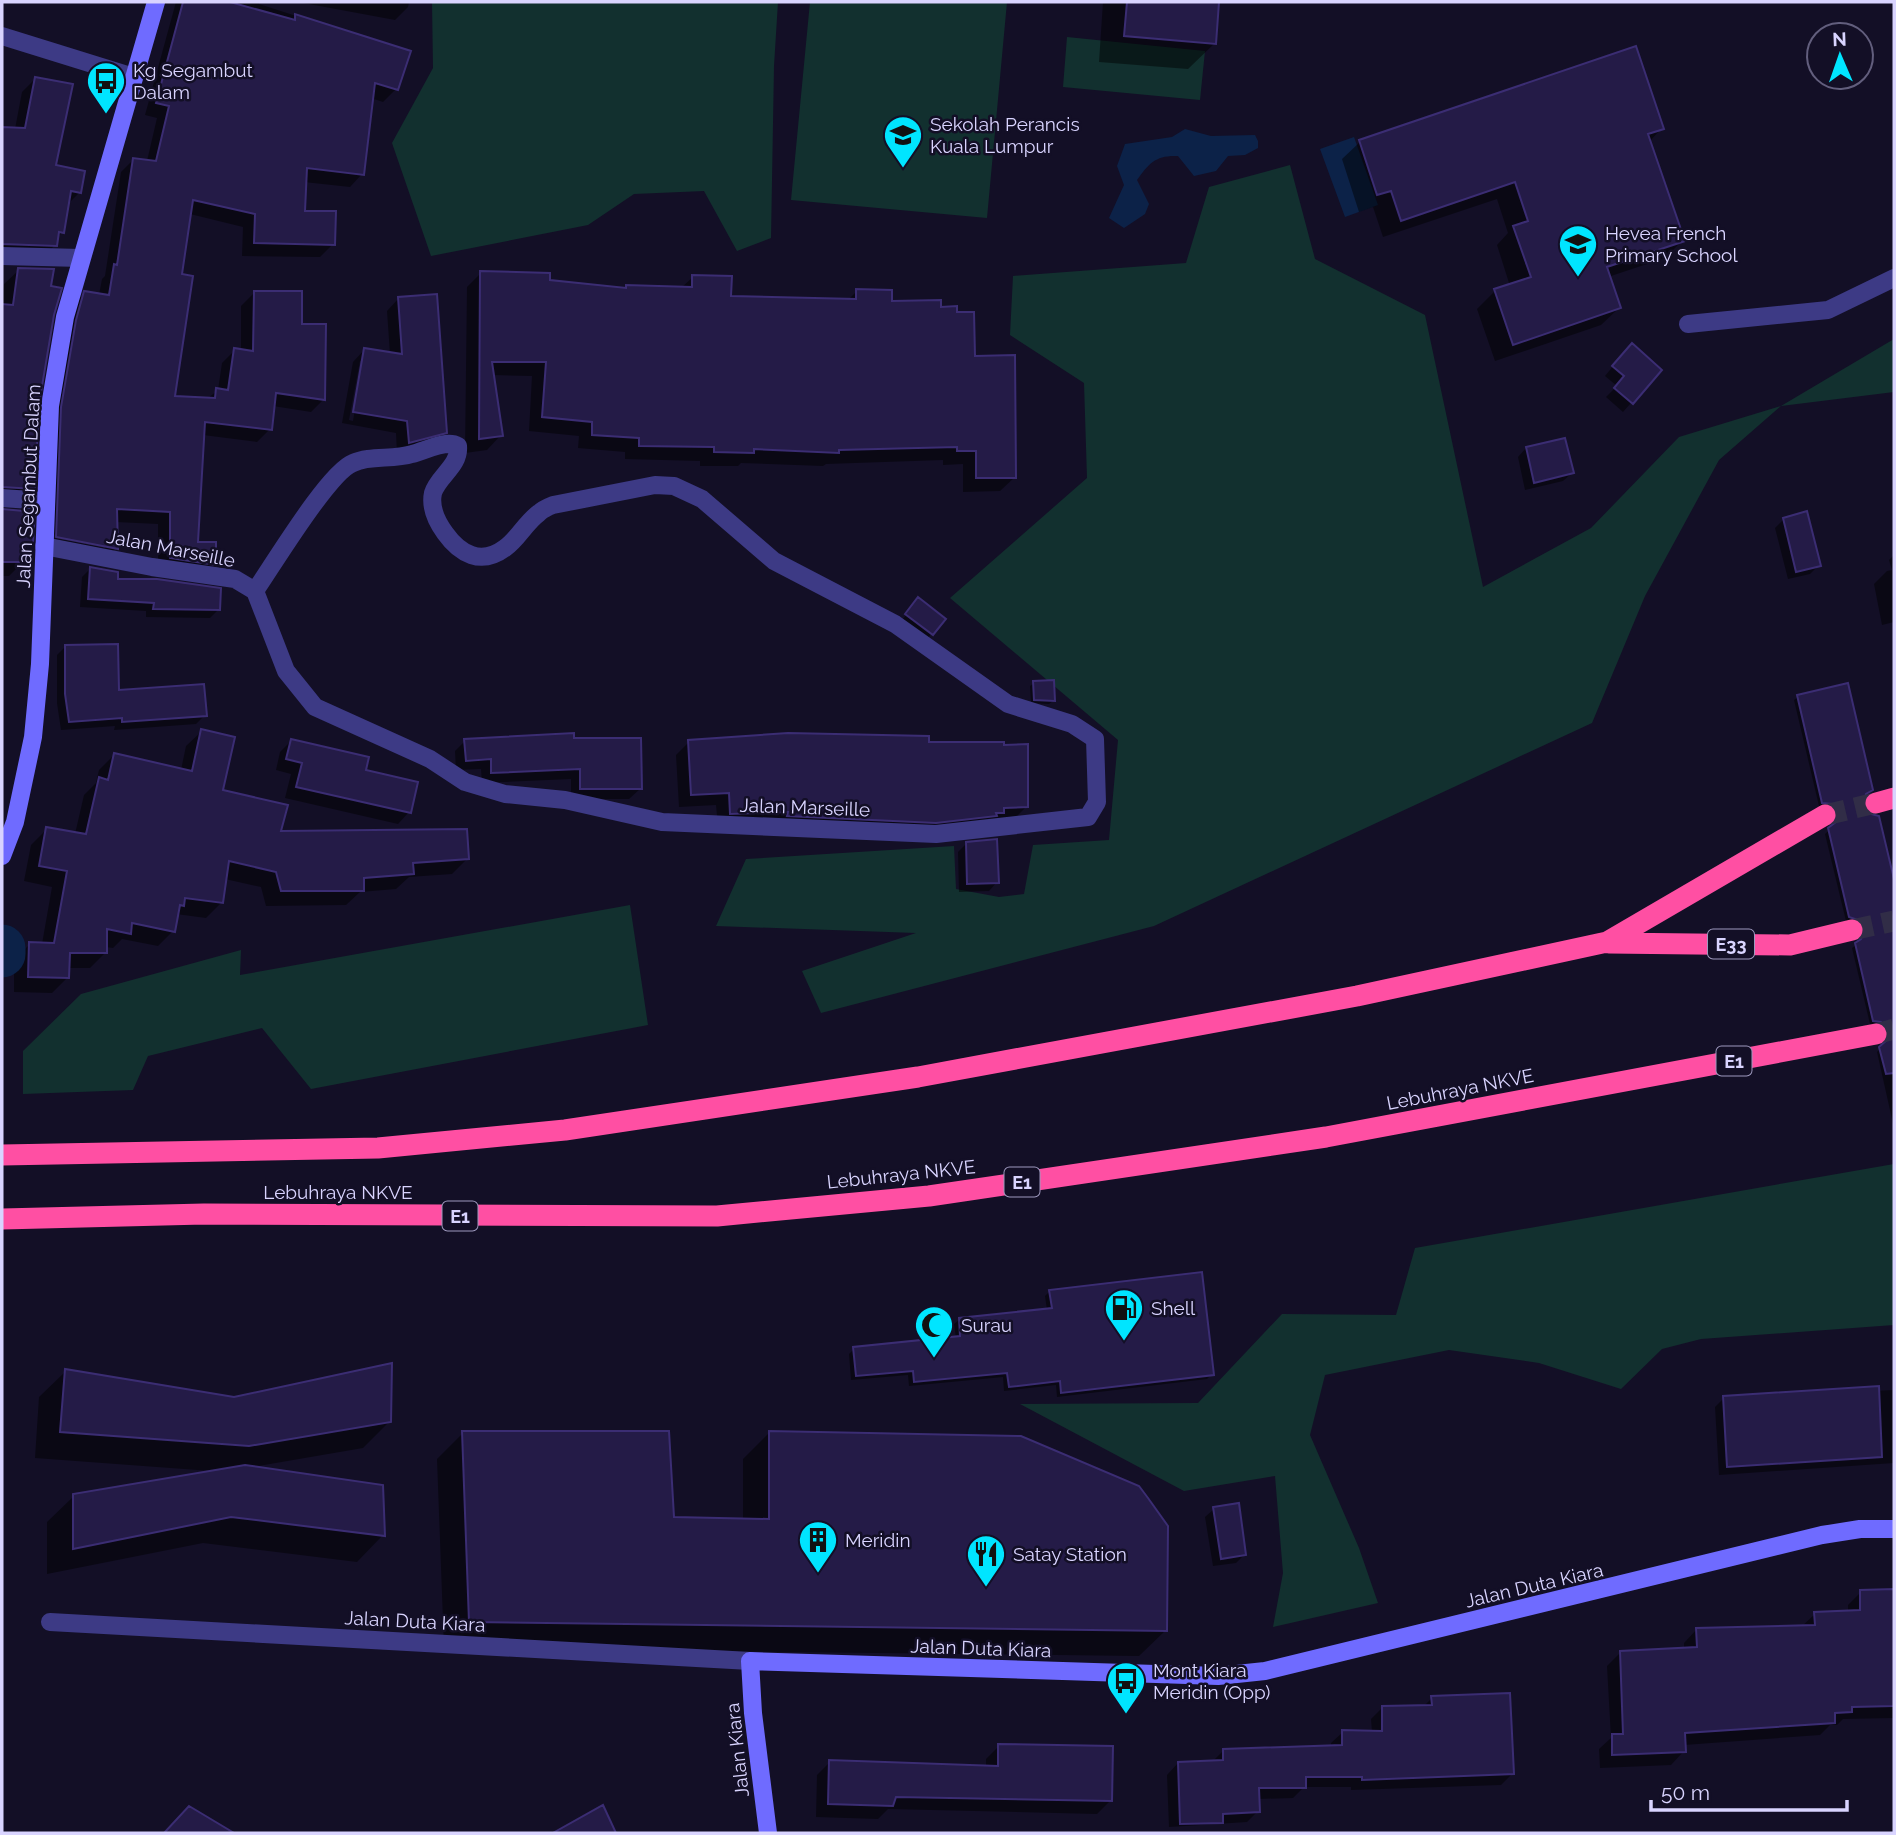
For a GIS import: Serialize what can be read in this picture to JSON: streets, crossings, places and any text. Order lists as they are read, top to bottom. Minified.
{"streets":{"highway":["E33","E1","Lebuhraya NKVE"],"main road":["Jalan Segambut Dalam","Jalan Duta Kiara","Jalan Kiara"],"street":["Jalan Marseille"]},"crossings":[["Jalan Segambut Dalam","Jalan Marseille"],["Jalan Duta Kiara","Jalan Kiara"]],"places":{"bus stop":["Kg Segambut Dalam","Mont Kiara Meridin (Opp)"],"school or university":["Sekolah Perancis Kuala Lumpur","Hevea French Primary School"],"fuel station":["Shell"],"mosque":["Surau"],"building":["Meridin"],"restaurant":["Satay Station"]},"scale_bar":"50 m","north":"top"}
